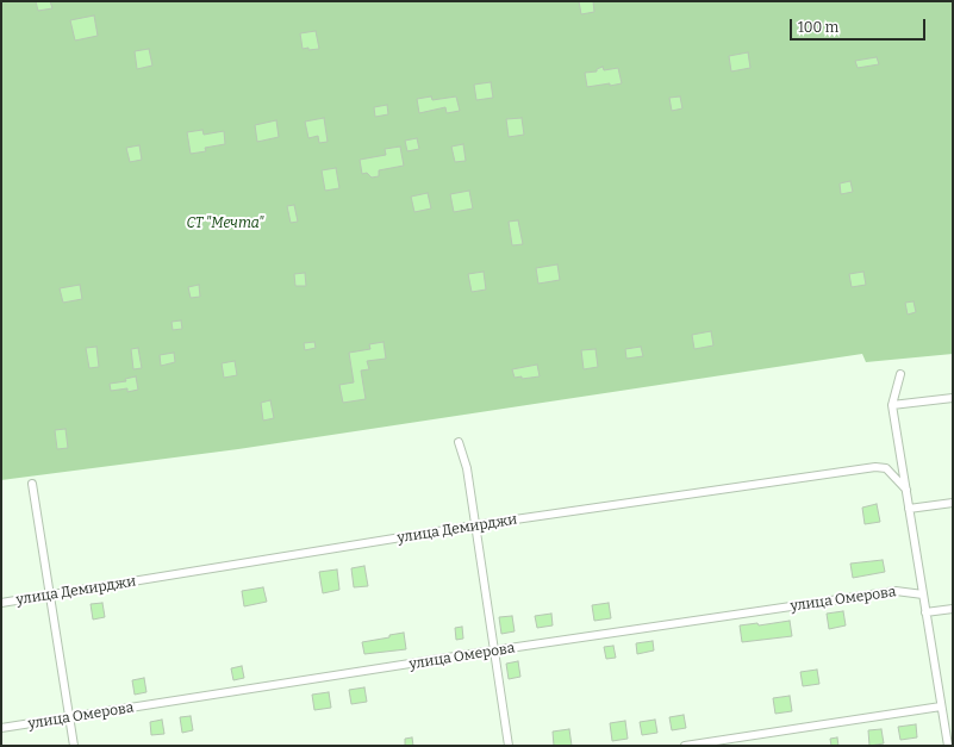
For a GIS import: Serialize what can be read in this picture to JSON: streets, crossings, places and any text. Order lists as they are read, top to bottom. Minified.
{"streets":{"street":["улица Демирджи","улица Омерова"]},"parks":["СТ \"Мечта\""],"scale_bar":"100 m"}
